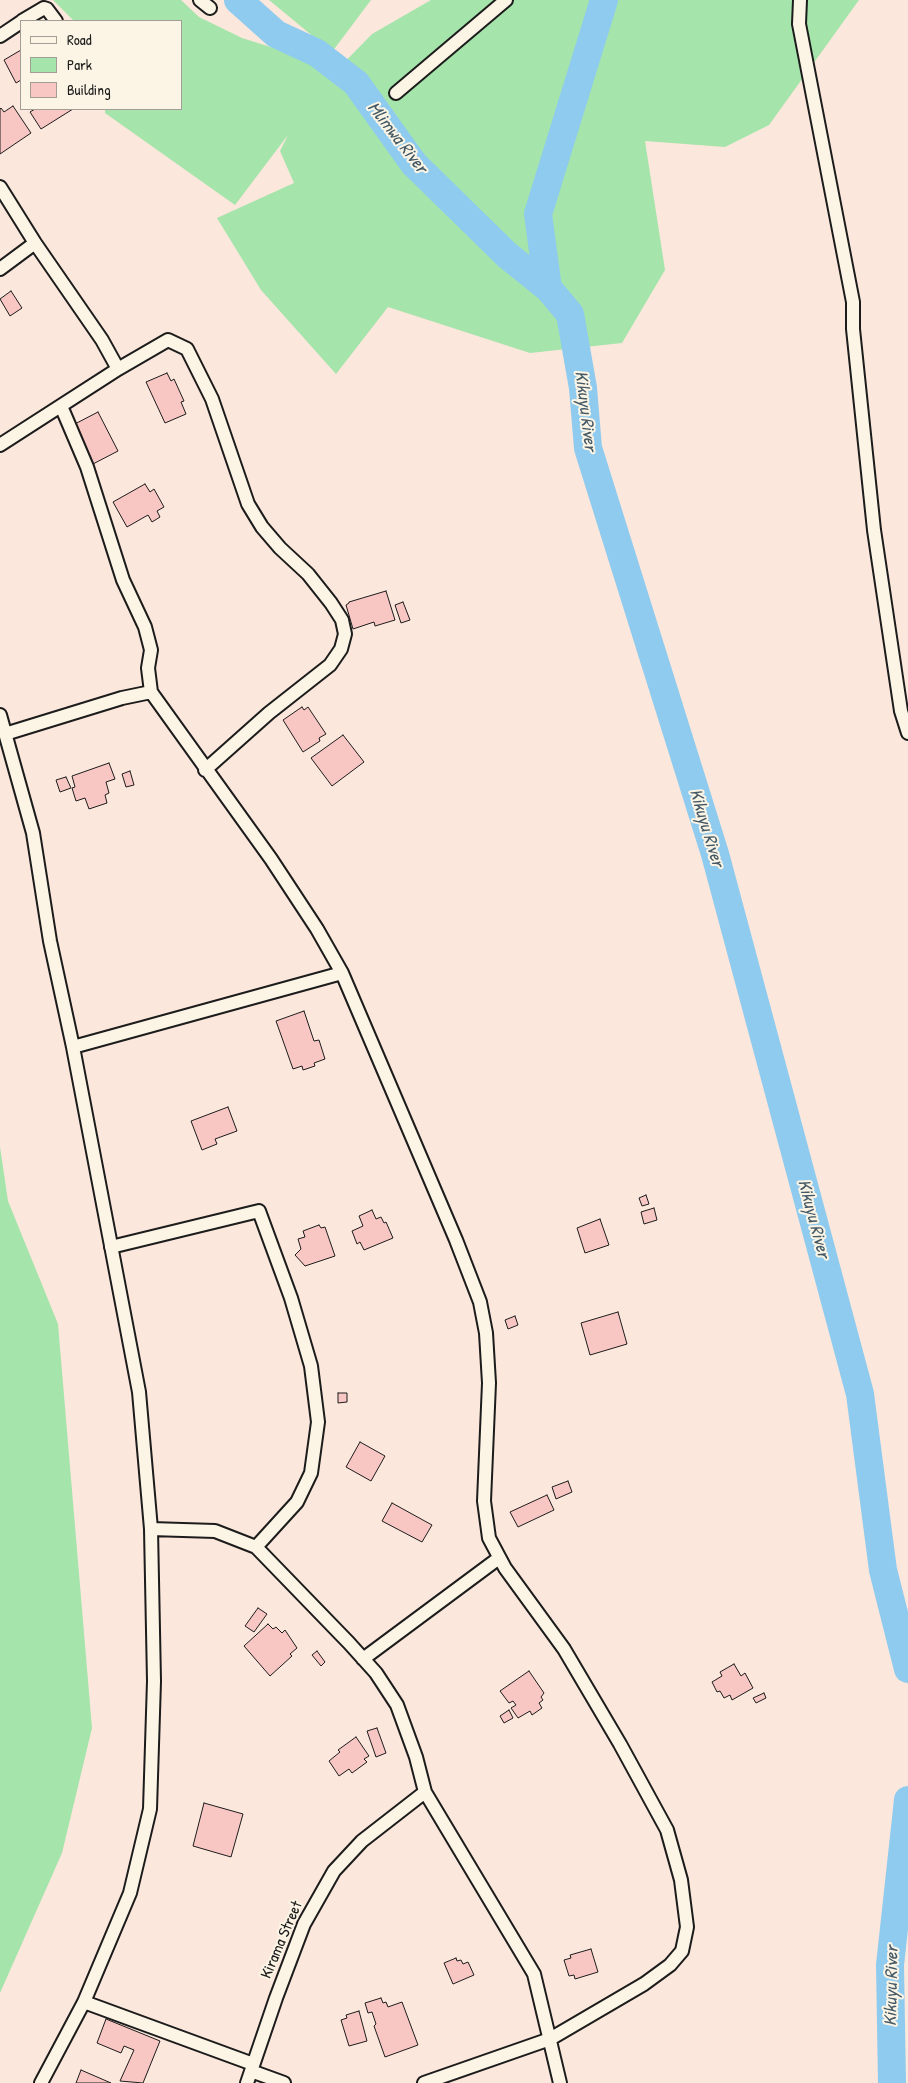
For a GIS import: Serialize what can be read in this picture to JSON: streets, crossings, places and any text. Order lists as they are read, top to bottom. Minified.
{"streets":{"street":["Kirama Street"]},"water":["Mlimwa River","Kikuyu River"],"legend":["Road","Park","Building"]}
